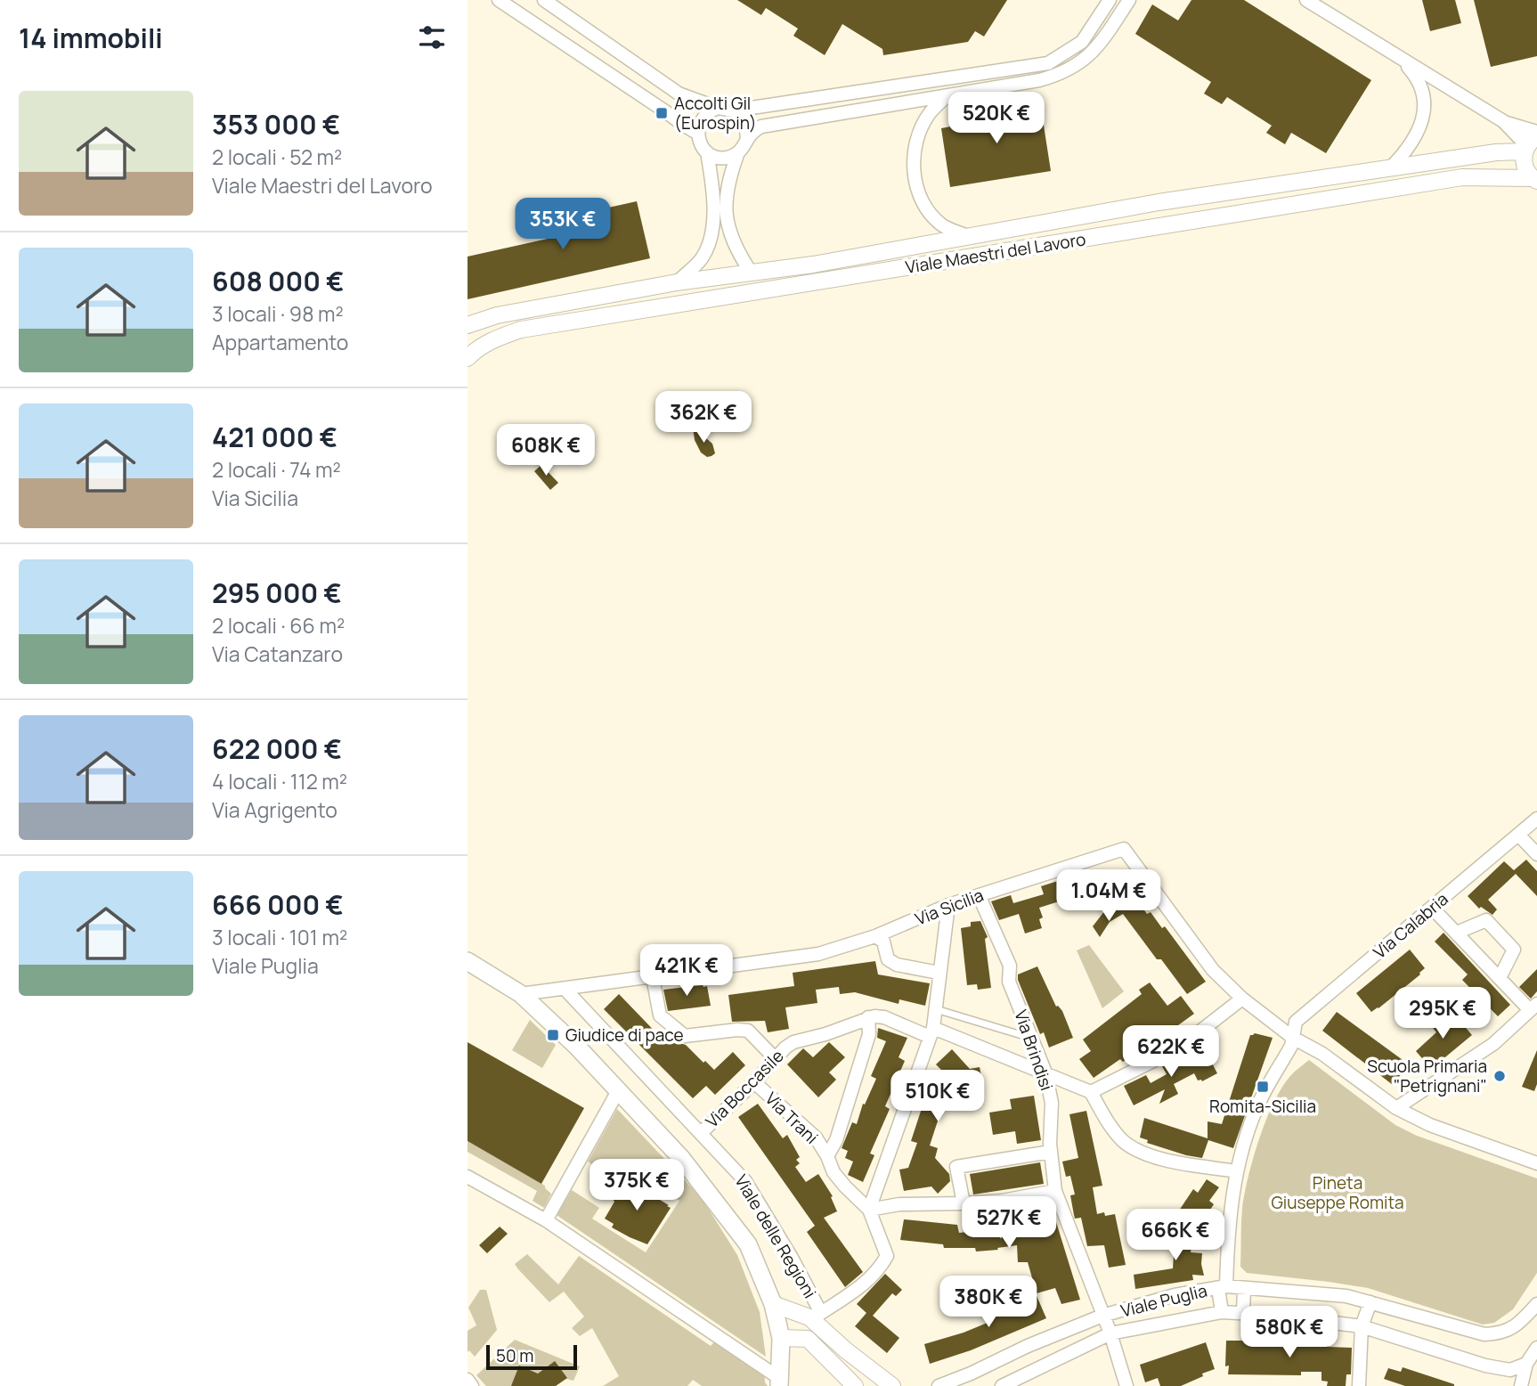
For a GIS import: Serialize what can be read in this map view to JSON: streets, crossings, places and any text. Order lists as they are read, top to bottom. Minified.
{"streets":{"street":["Viale Maestri del Lavoro","Via Sicilia","Via Calabria","Via Brindisi","Via Boccasile","Via Trani","Viale delle Regioni","Viale Puglia"]},"crossings":[["Via Sicilia","Via Calabria"],["Via Sicilia","Via Brindisi"],["Via Sicilia","Viale delle Regioni"],["Via Calabria","Viale Puglia"],["Via Brindisi","Viale Puglia"],["Via Boccasile","Via Trani"],["Via Boccasile","Viale delle Regioni"],["Via Trani","Viale delle Regioni"]],"parks":["Pineta Giuseppe Romita"],"places":{"transit":["Accolti Gil (Eurospin)","Giudice di pace","Romita-Sicilia"],"other":["Scuola Primaria \"Petrignani\""]},"scale_bar":"50 m","page":{"heading":"14 immobili","list":[{"name":"353 000 €","note":"2 locali · 52 m² · Viale Maestri del Lavoro"},{"name":"608 000 €","note":"3 locali · 98 m² · Appartamento"},{"name":"421 000 €","note":"2 locali · 74 m² · Via Sicilia"},{"name":"295 000 €","note":"2 locali · 66 m² · Via Catanzaro"},{"name":"622 000 €","note":"4 locali · 112 m² · Via Agrigento"},{"name":"666 000 €","note":"3 locali · 101 m² · Viale Puglia"}],"price":["520K €","353K €","362K €","608K €","1.04M €","421K €","295K €","622K €","510K €","375K €","527K €","666K €","380K €","580K €"],"scale":"50 m"}}
